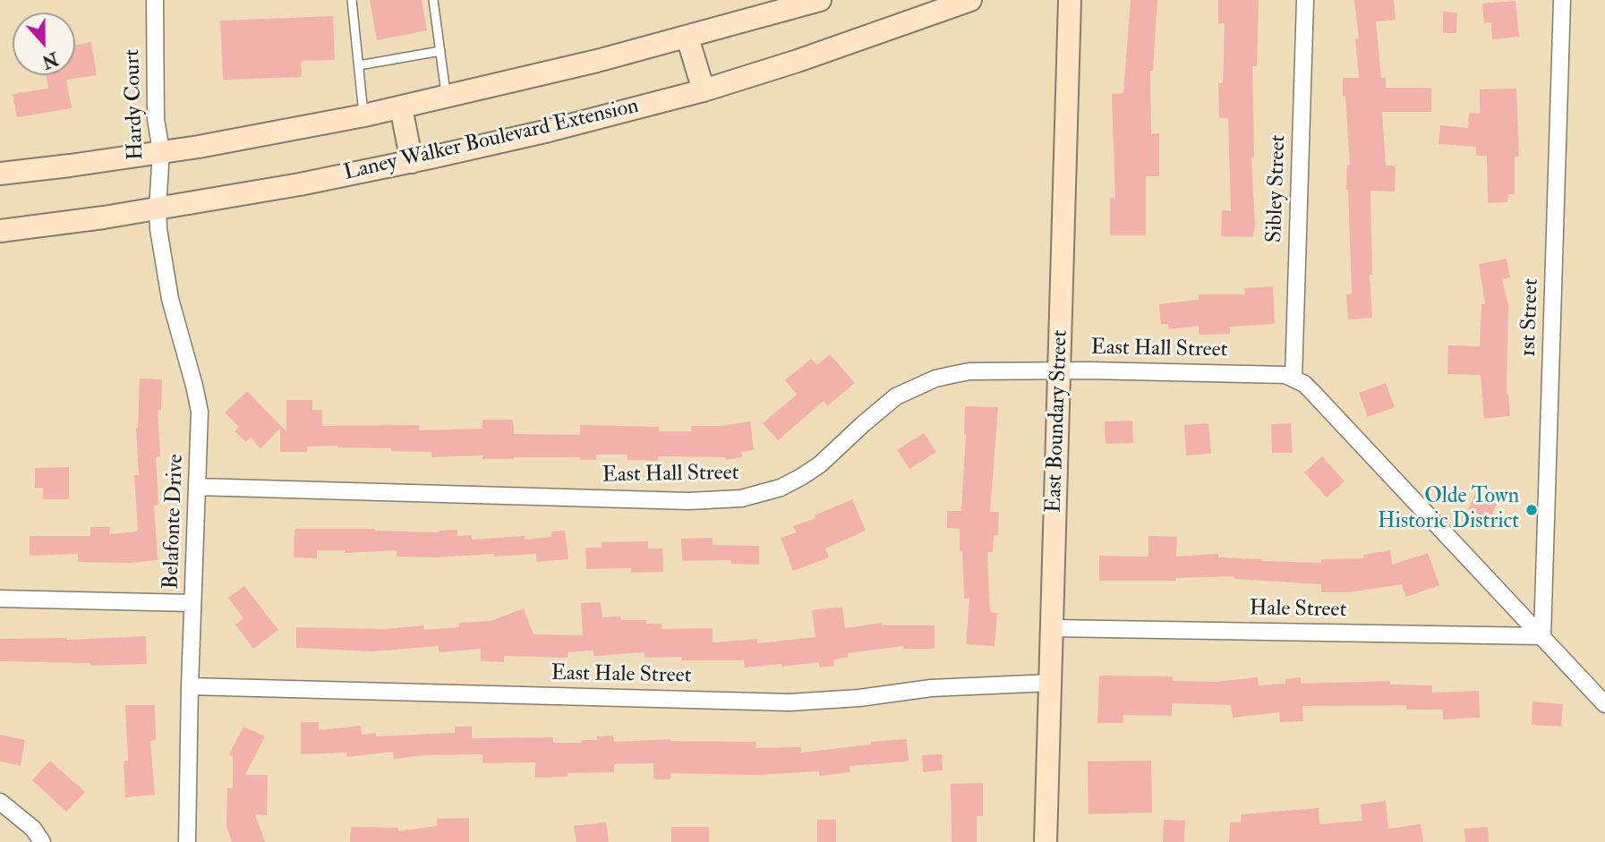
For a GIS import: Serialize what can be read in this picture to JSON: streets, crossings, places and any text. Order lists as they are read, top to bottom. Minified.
{"streets":{"main road":["Laney Walker Boulevard Extension","East Boundary Street"],"street":["Hardy Court","Sibley Street","1st Street","East Hall Street","Belafonte Drive","Hale Street","East Hale Street"]},"crossings":[["Hardy Court","Laney Walker Boulevard Extension"],["Hardy Court","Belafonte Drive"],["Laney Walker Boulevard Extension","Belafonte Drive"],["Sibley Street","East Hall Street"],["1st Street","East Hall Street"],["1st Street","Hale Street"],["East Hall Street","East Boundary Street"],["East Hall Street","Belafonte Drive"],["East Hall Street","Hale Street"],["East Boundary Street","Hale Street"],["East Boundary Street","East Hale Street"],["Belafonte Drive","East Hale Street"]],"places":["Olde Town Historic District"],"north":"bottom"}
